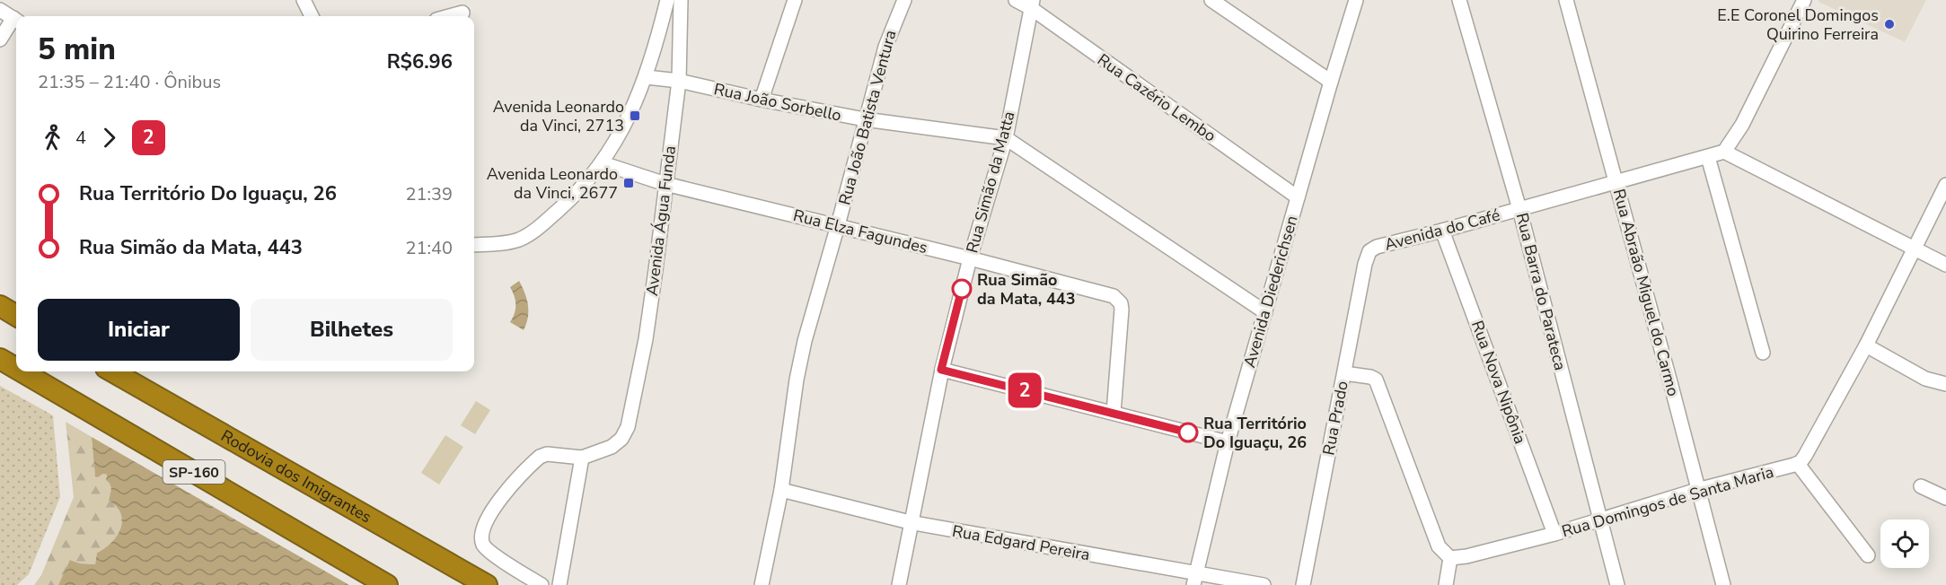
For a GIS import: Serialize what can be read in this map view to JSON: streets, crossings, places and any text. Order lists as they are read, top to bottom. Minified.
{"streets":{"highway":["SP-160","Rodovia dos Imigrantes"],"street":["Rua Cazério Lembo","Rua João Sorbello","Rua João Batista Ventura","Rua Simão da Matta","Avenida Água Funda","Avenida do Café","Rua Elza Fagundes","Avenida Diederichsen","Rua Barra do Parateca","Rua Abraão Miguel do Carmo","Rua Nova Nipônia","Rua Prado","Rua Domingos de Santa Maria","Rua Edgard Pereira"]},"crossings":[["Rua Cazério Lembo","Rua Simão da Matta"],["Rua Cazério Lembo","Avenida Diederichsen"],["Rua João Sorbello","Rua João Batista Ventura"],["Rua João Sorbello","Rua Simão da Matta"],["Rua João Sorbello","Avenida Água Funda"],["Rua João Batista Ventura","Rua Elza Fagundes"],["Rua João Batista Ventura","Rua Edgard Pereira"],["Rua Simão da Matta","Rua Elza Fagundes"],["Rua Simão da Matta","Rua Edgard Pereira"],["Avenida Água Funda","Rua Elza Fagundes"],["Avenida do Café","Rua Barra do Parateca"],["Avenida do Café","Rua Abraão Miguel do Carmo"],["Avenida do Café","Rua Nova Nipônia"],["Avenida do Café","Rua Prado"],["Avenida Diederichsen","Rua Edgard Pereira"],["Rua Barra do Parateca","Rua Domingos de Santa Maria"],["Rua Abraão Miguel do Carmo","Rua Domingos de Santa Maria"],["Rua Nova Nipônia","Rua Domingos de Santa Maria"]],"places":{"other":["E.E Coronel Domingos Quirino Ferreira","Rua Simão da Mata, 443","Rua Território Do Iguaçu, 26"],"transit":["Avenida Leonardo da Vinci, 2713","Avenida Leonardo da Vinci, 2677"]},"lines":["bus line 2"],"page":{"on_map":"2","heading":["5 min","21:35 – 21:40 · Ônibus","R$6.96"],"legs":["4","2"],"list":[{"name":"Rua Território Do Iguaçu, 26","value":"21:39"},{"name":"Rua Simão da Mata, 443","value":"21:40"}],"buttons":["Iniciar","Bilhetes"]}}
